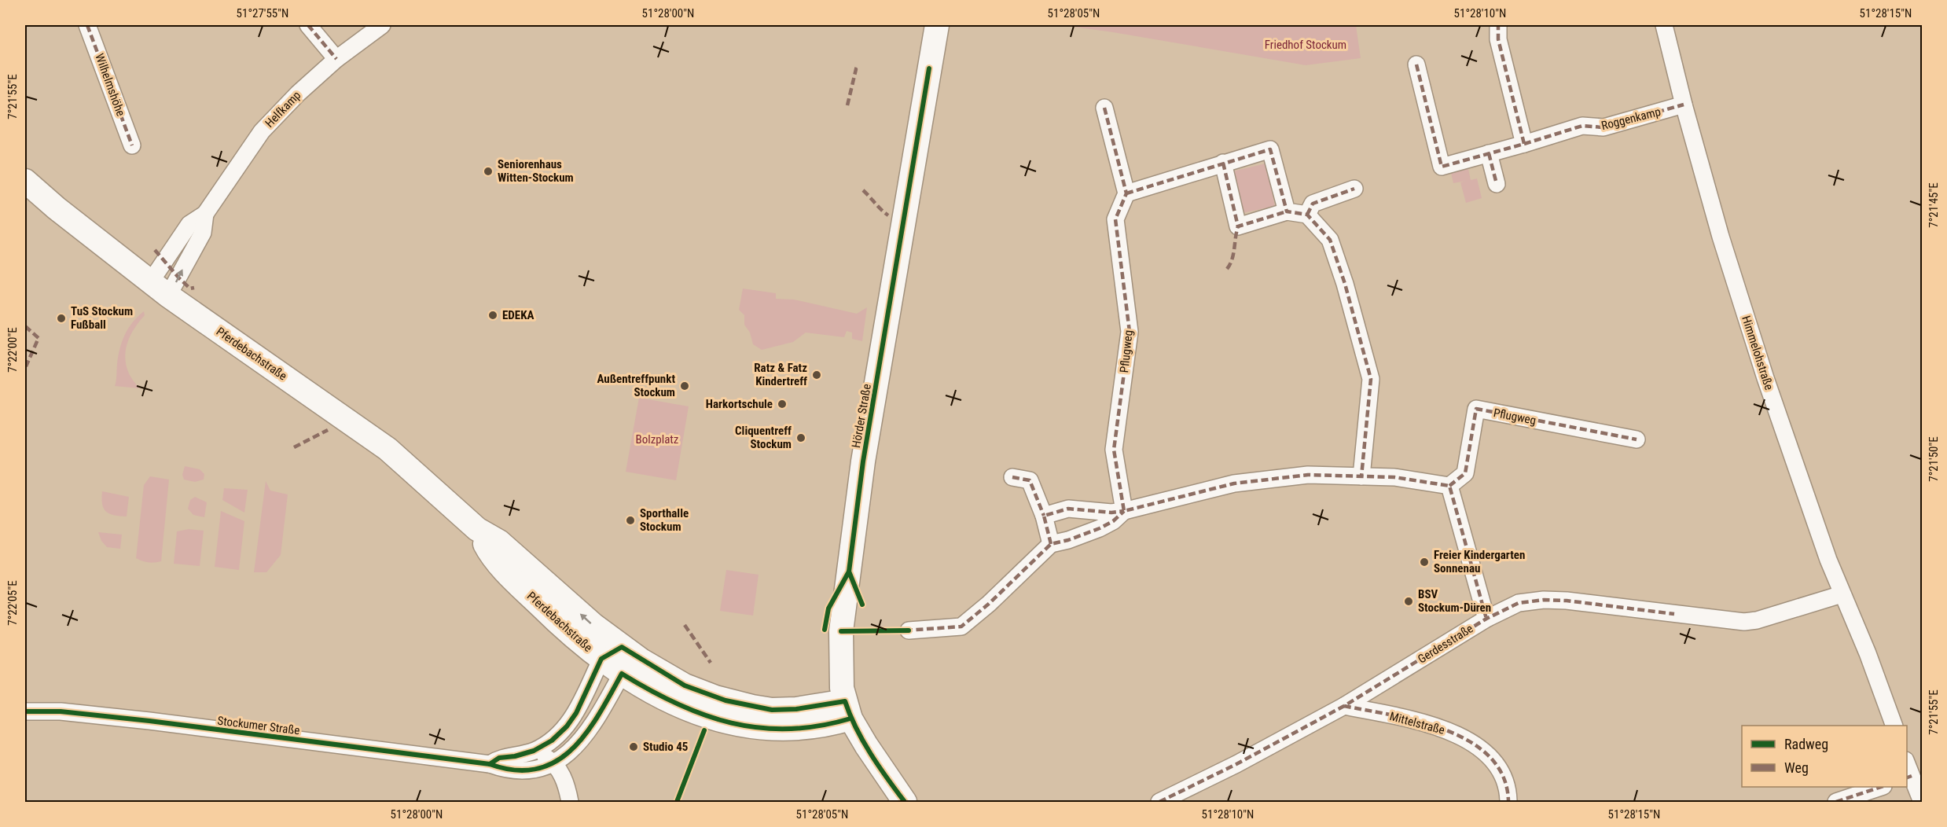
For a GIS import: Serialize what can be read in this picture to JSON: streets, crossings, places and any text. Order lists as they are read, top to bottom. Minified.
{"streets":{"main road":["Pferdebachstraße","Hörder Straße"],"street":["Wilhelmshöhe","Helfkamp","Roggenkamp","Pflugweg","Himmelohstraße","Gerdesstraße","Mittelstraße","Stockumer Straße"]},"crossings":[["Helfkamp","Pferdebachstraße"],["Roggenkamp","Himmelohstraße"],["Himmelohstraße","Gerdesstraße"],["Pferdebachstraße","Hörder Straße"],["Pferdebachstraße","Stockumer Straße"],["Gerdesstraße","Mittelstraße"]],"parks":["Friedhof Stockum","Bolzplatz"],"places":["Seniorenhaus Witten-Stockum","EDEKA","TuS Stockum Fußball","Ratz & Fatz Kindertreff","Außentreffpunkt Stockum","Harkortschule","Cliquentreff Stockum","Sporthalle Stockum","Freier Kindergarten Sonnenau","BSV Stockum-Düren","Studio 45"],"legend":["Radweg","Weg"],"coordinates":["51°27'55\"N","51°28'00\"N","51°28'05\"N","51°28'10\"N","51°28'15\"N","7°21'55\"E","7°21'45\"E","7°22'00\"E","7°21'50\"E","7°22'05\"E"]}
